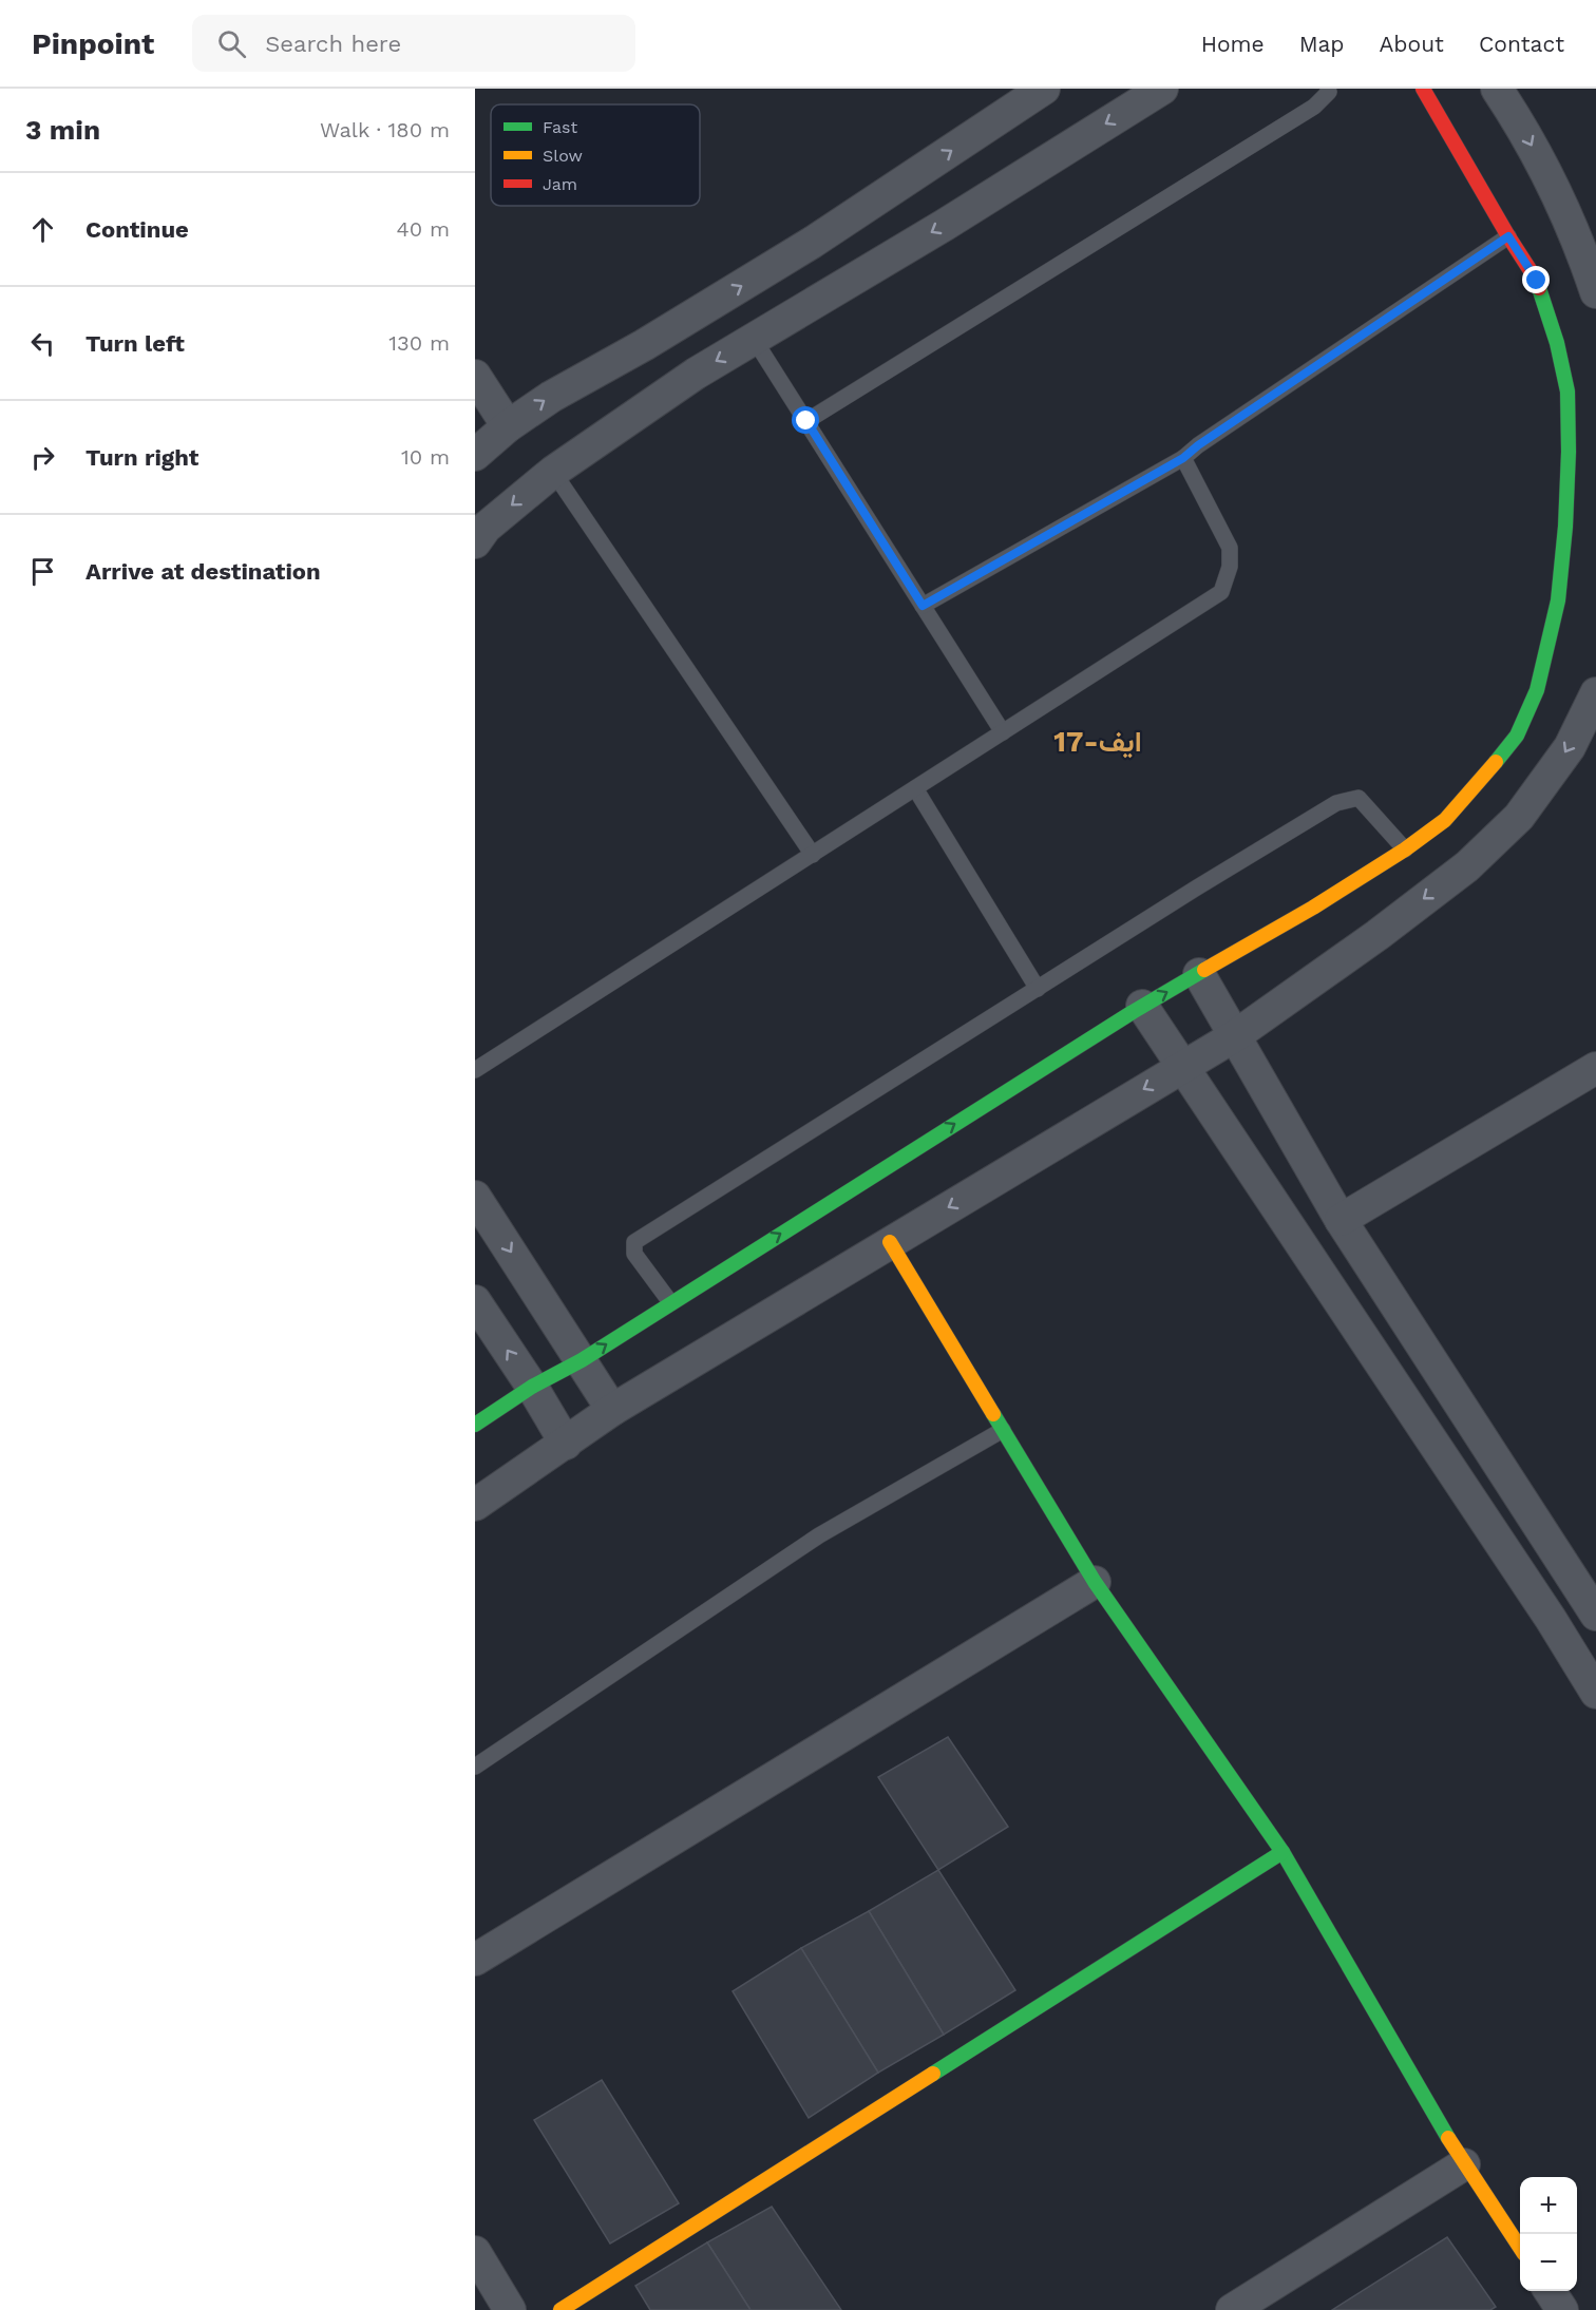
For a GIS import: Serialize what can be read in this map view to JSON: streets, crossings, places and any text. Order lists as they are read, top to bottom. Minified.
{"districts":["ایف-17"],"legend":["Fast","Slow","Jam"],"page":{"header":"Pinpoint","search":"Search here","nav":["Home","Map","About","Contact"],"heading":["3 min","Walk · 180 m"],"list":[["Continue","40 m"],["Turn left","130 m"],["Turn right","10 m"],"Arrive at destination"],"map_buttons":["+","−"]}}
